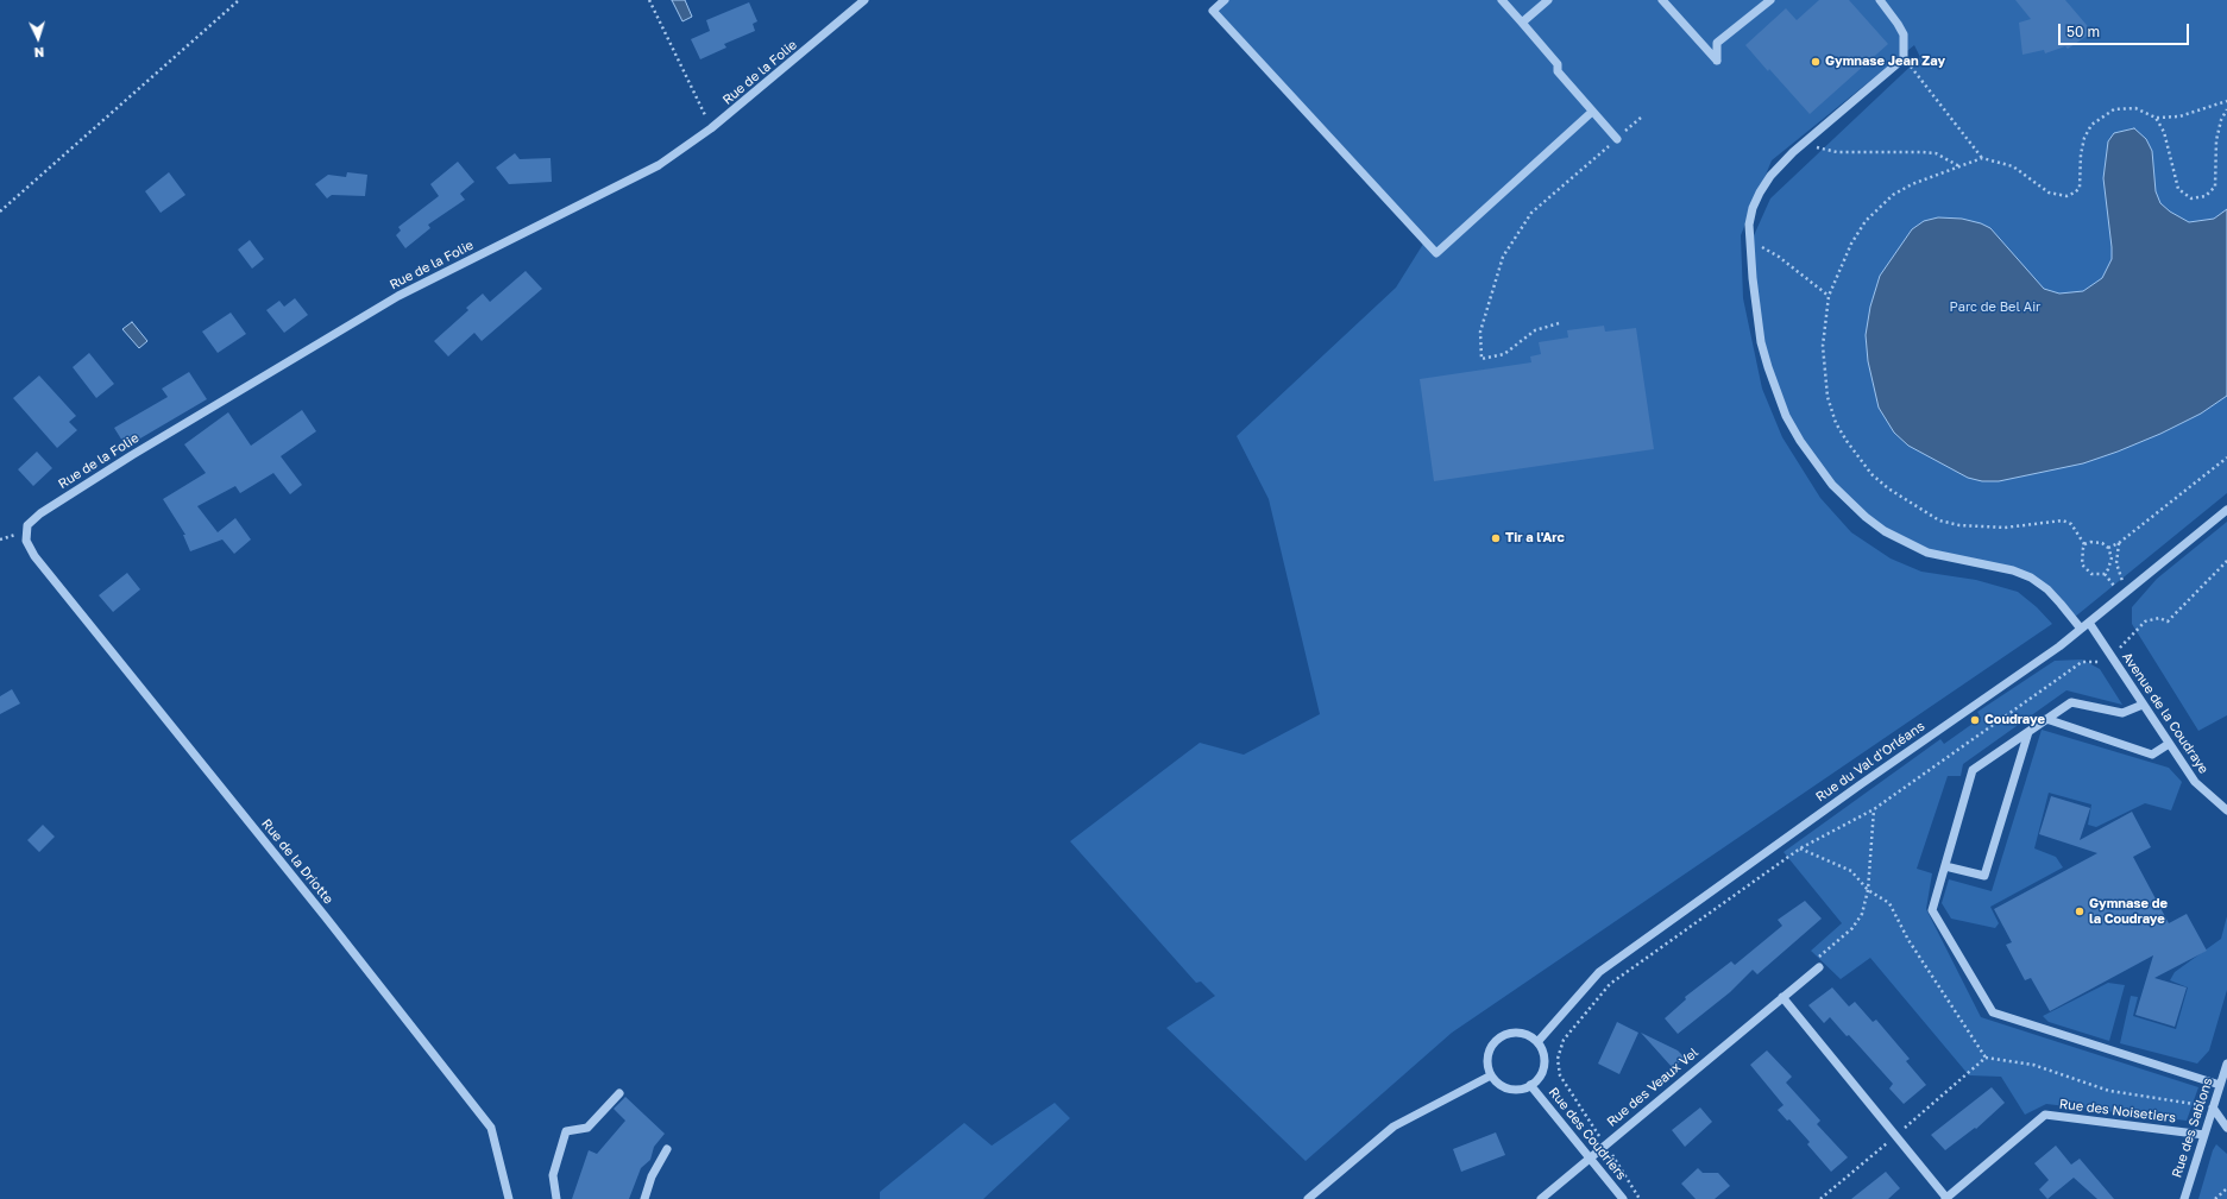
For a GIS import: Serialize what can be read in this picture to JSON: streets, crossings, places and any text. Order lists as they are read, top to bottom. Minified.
{"streets":{"street":["Rue de la Folie","Avenue de la Coudraye","Rue du Val d'Orléans","Rue de la Driotte","Rue des Veaux Vel","Rue des Noisetiers","Rue des Sablons","Rue des Coudriers"]},"crossings":[["Rue de la Folie","Rue de la Driotte"],["Avenue de la Coudraye","Rue du Val d'Orléans"],["Rue du Val d'Orléans","Rue des Coudriers"],["Rue des Veaux Vel","Rue des Coudriers"],["Rue des Noisetiers","Rue des Sablons"]],"parks":["Parc de Bel Air"],"places":["Gymnase Jean Zay","Tir a l'Arc","Coudraye","Gymnase de la Coudraye"],"scale_bar":"50 m","north":"bottom"}
